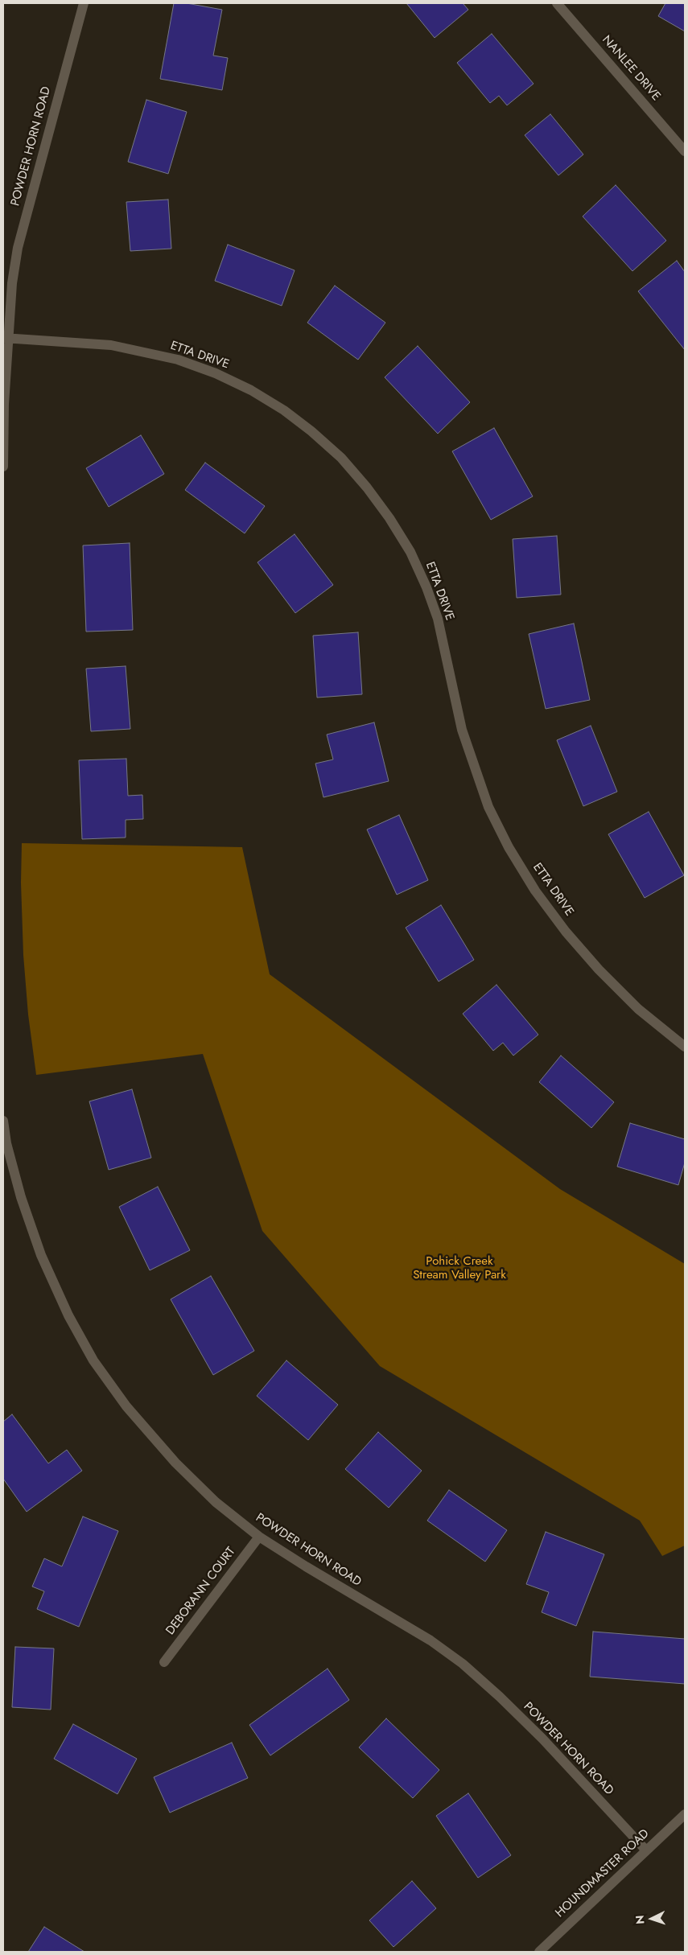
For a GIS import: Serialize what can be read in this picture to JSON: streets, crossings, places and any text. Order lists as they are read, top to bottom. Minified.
{"streets":{"street":["NANLEE DRIVE","POWDER HORN ROAD","ETTA DRIVE","DEBORANN COURT","HOUNDMASTER ROAD"]},"crossings":[["POWDER HORN ROAD","ETTA DRIVE"],["POWDER HORN ROAD","DEBORANN COURT"],["POWDER HORN ROAD","HOUNDMASTER ROAD"]],"parks":["Pohick Creek Stream Valley Park"],"north":"left"}
